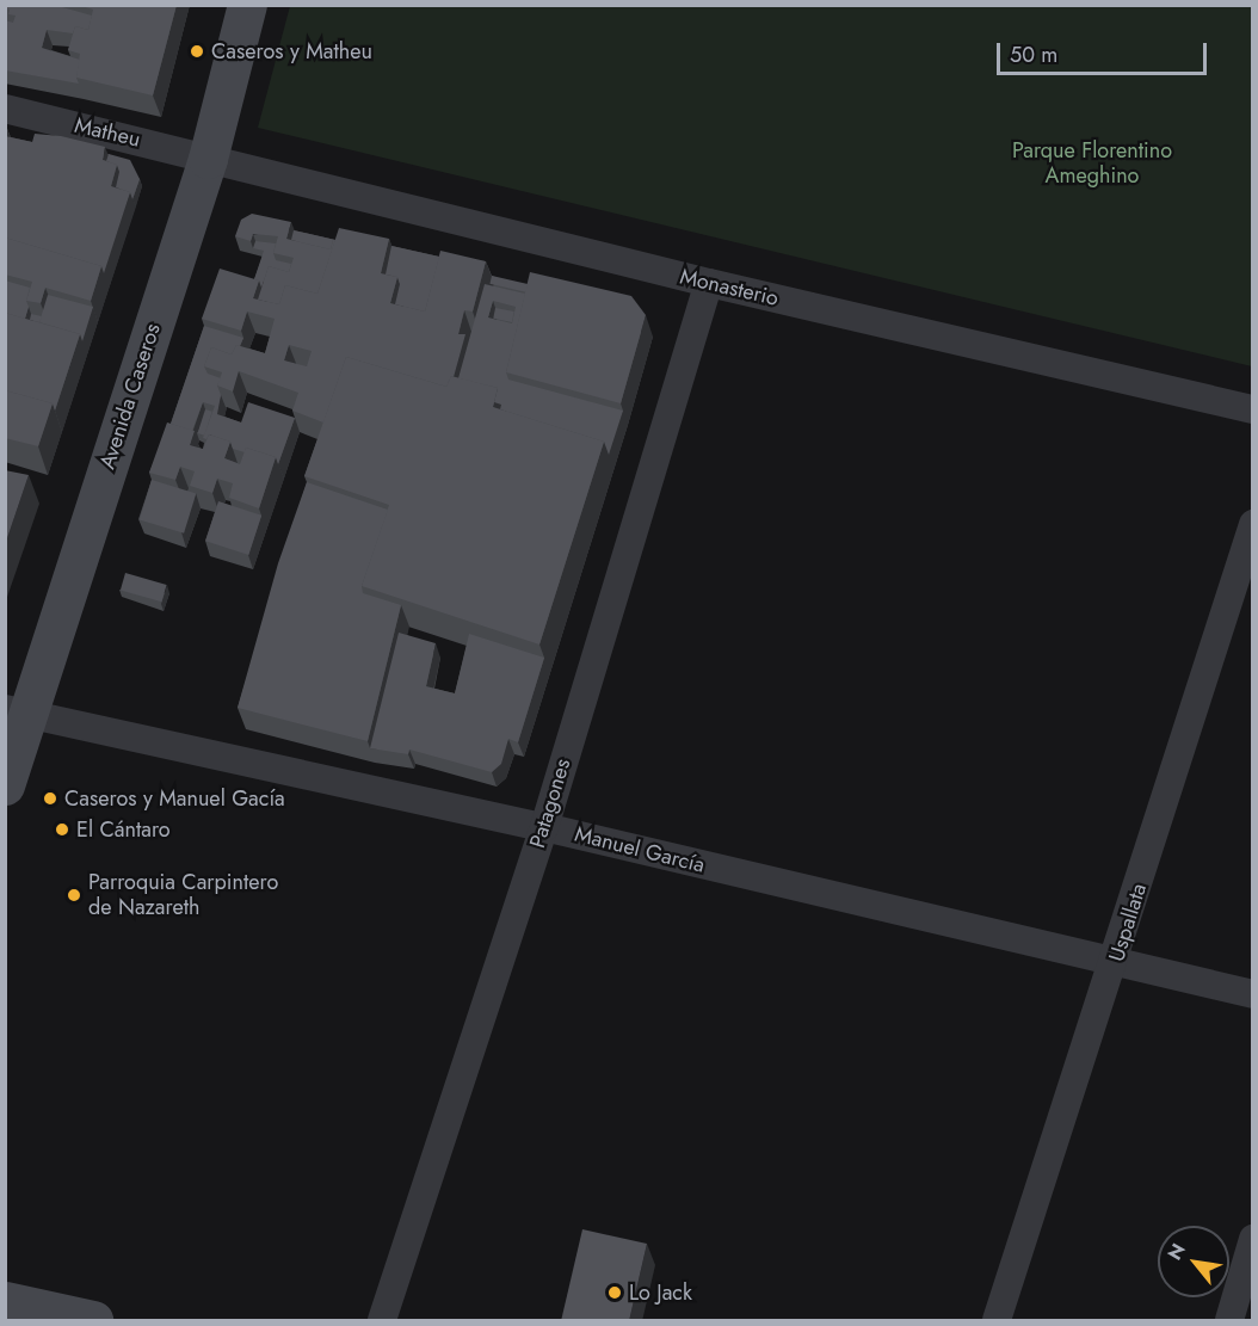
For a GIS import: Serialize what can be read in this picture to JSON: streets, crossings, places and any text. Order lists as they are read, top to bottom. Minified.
{"streets":{"main road":["Avenida Caseros"],"street":["Matheu","Monasterio","Patagones","Manuel García","Uspallata"]},"crossings":[["Matheu","Monasterio"],["Matheu","Avenida Caseros"],["Monasterio","Avenida Caseros"],["Monasterio","Patagones"],["Avenida Caseros","Manuel García"],["Patagones","Manuel García"],["Manuel García","Uspallata"]],"parks":["Parque Florentino Ameghino"],"places":["Caseros y Matheu","Caseros y Manuel Gacía","El Cántaro","Parroquia Carpintero de Nazareth","Lo Jack"],"scale_bar":"50 m","north":"top left"}
